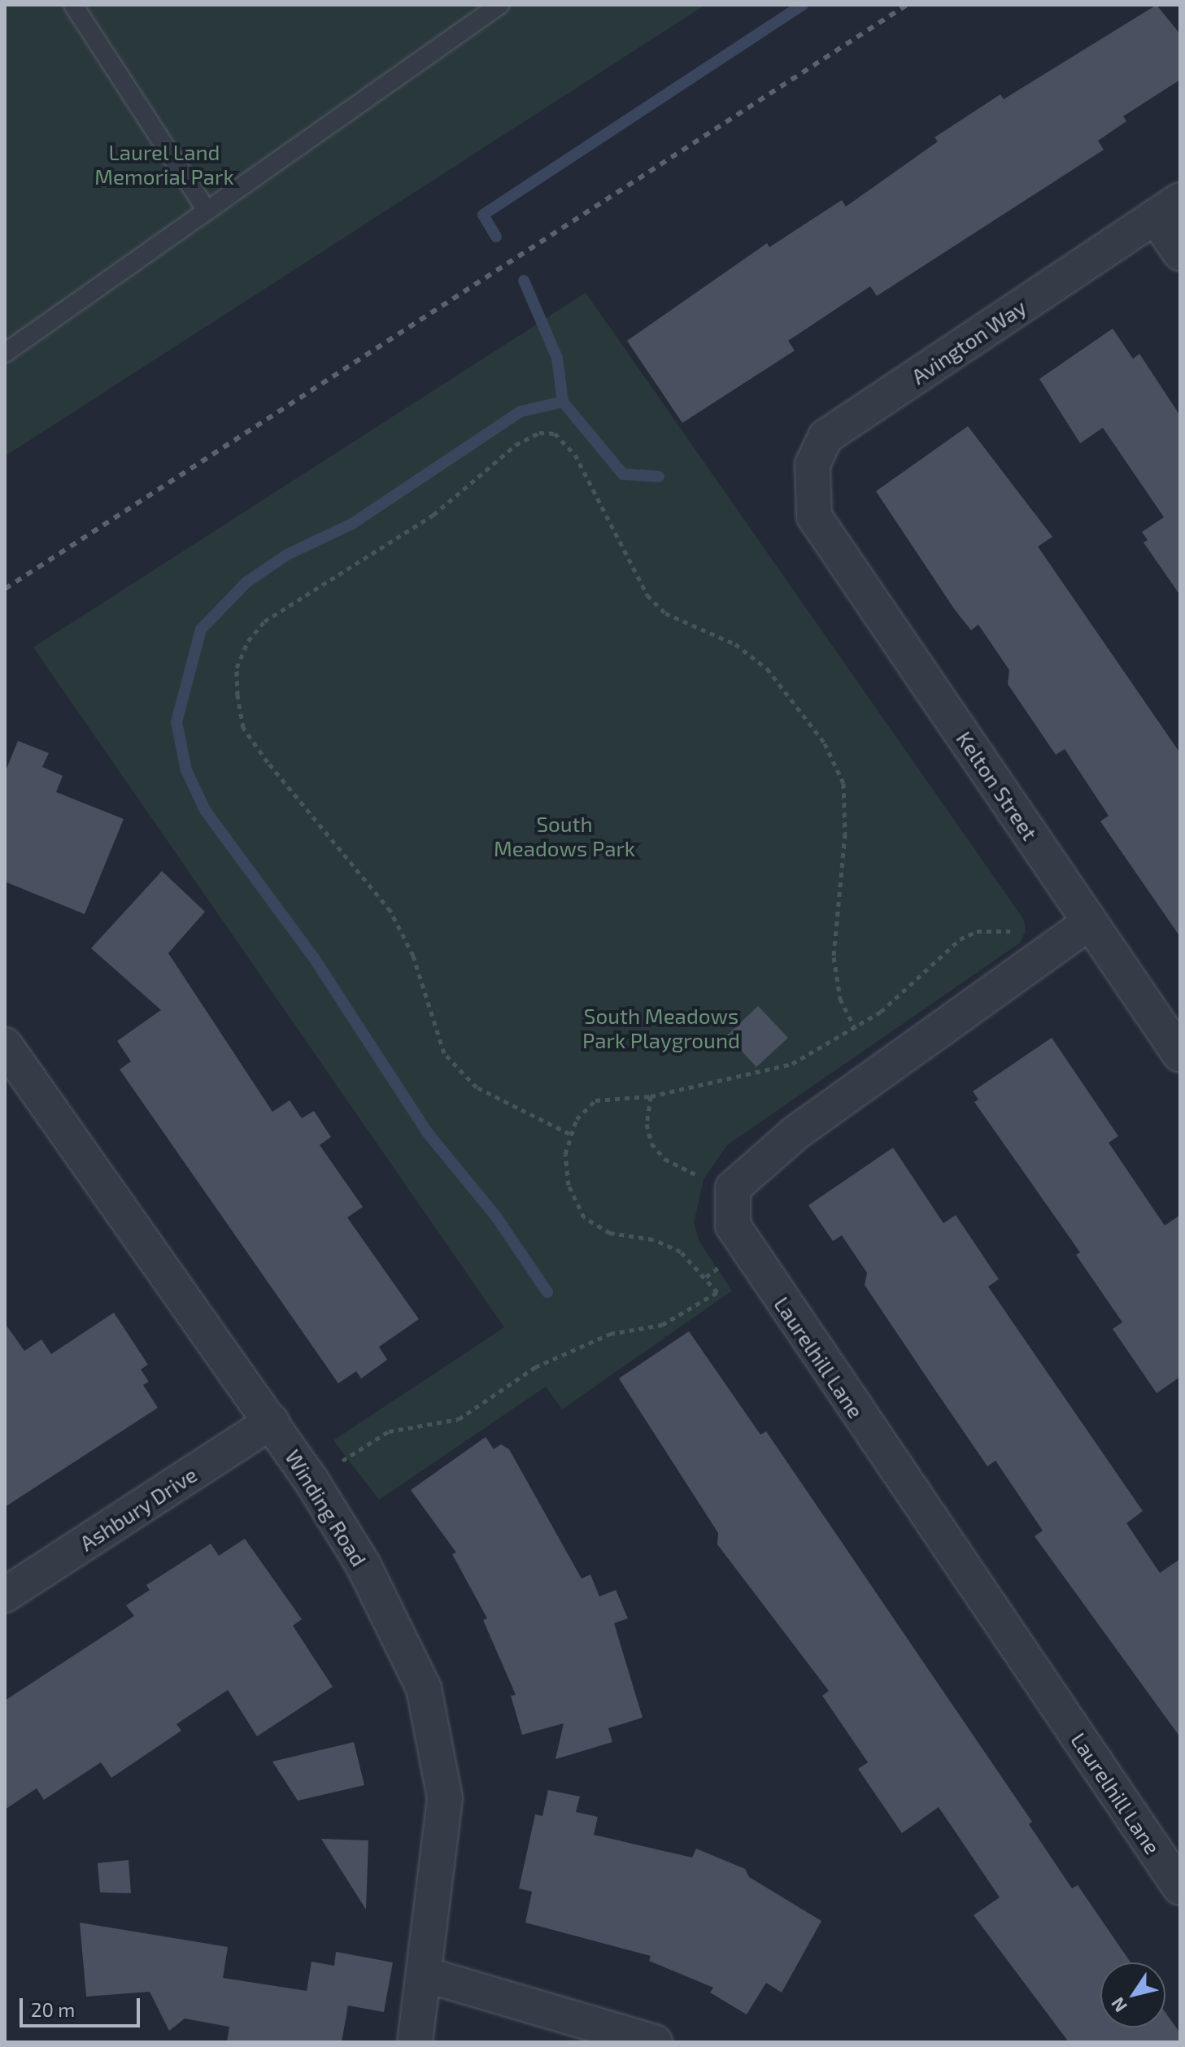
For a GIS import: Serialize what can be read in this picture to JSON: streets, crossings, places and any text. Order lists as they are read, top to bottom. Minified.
{"streets":{"street":["Avington Way","Kelton Street","Laurelhill Lane","Winding Road","Ashbury Drive"]},"crossings":[["Avington Way","Kelton Street"],["Winding Road","Ashbury Drive"]],"parks":["Laurel Land Memorial Park","South Meadows Park","South Meadows Park Playground"],"scale_bar":"20 m","north":"bottom left"}
